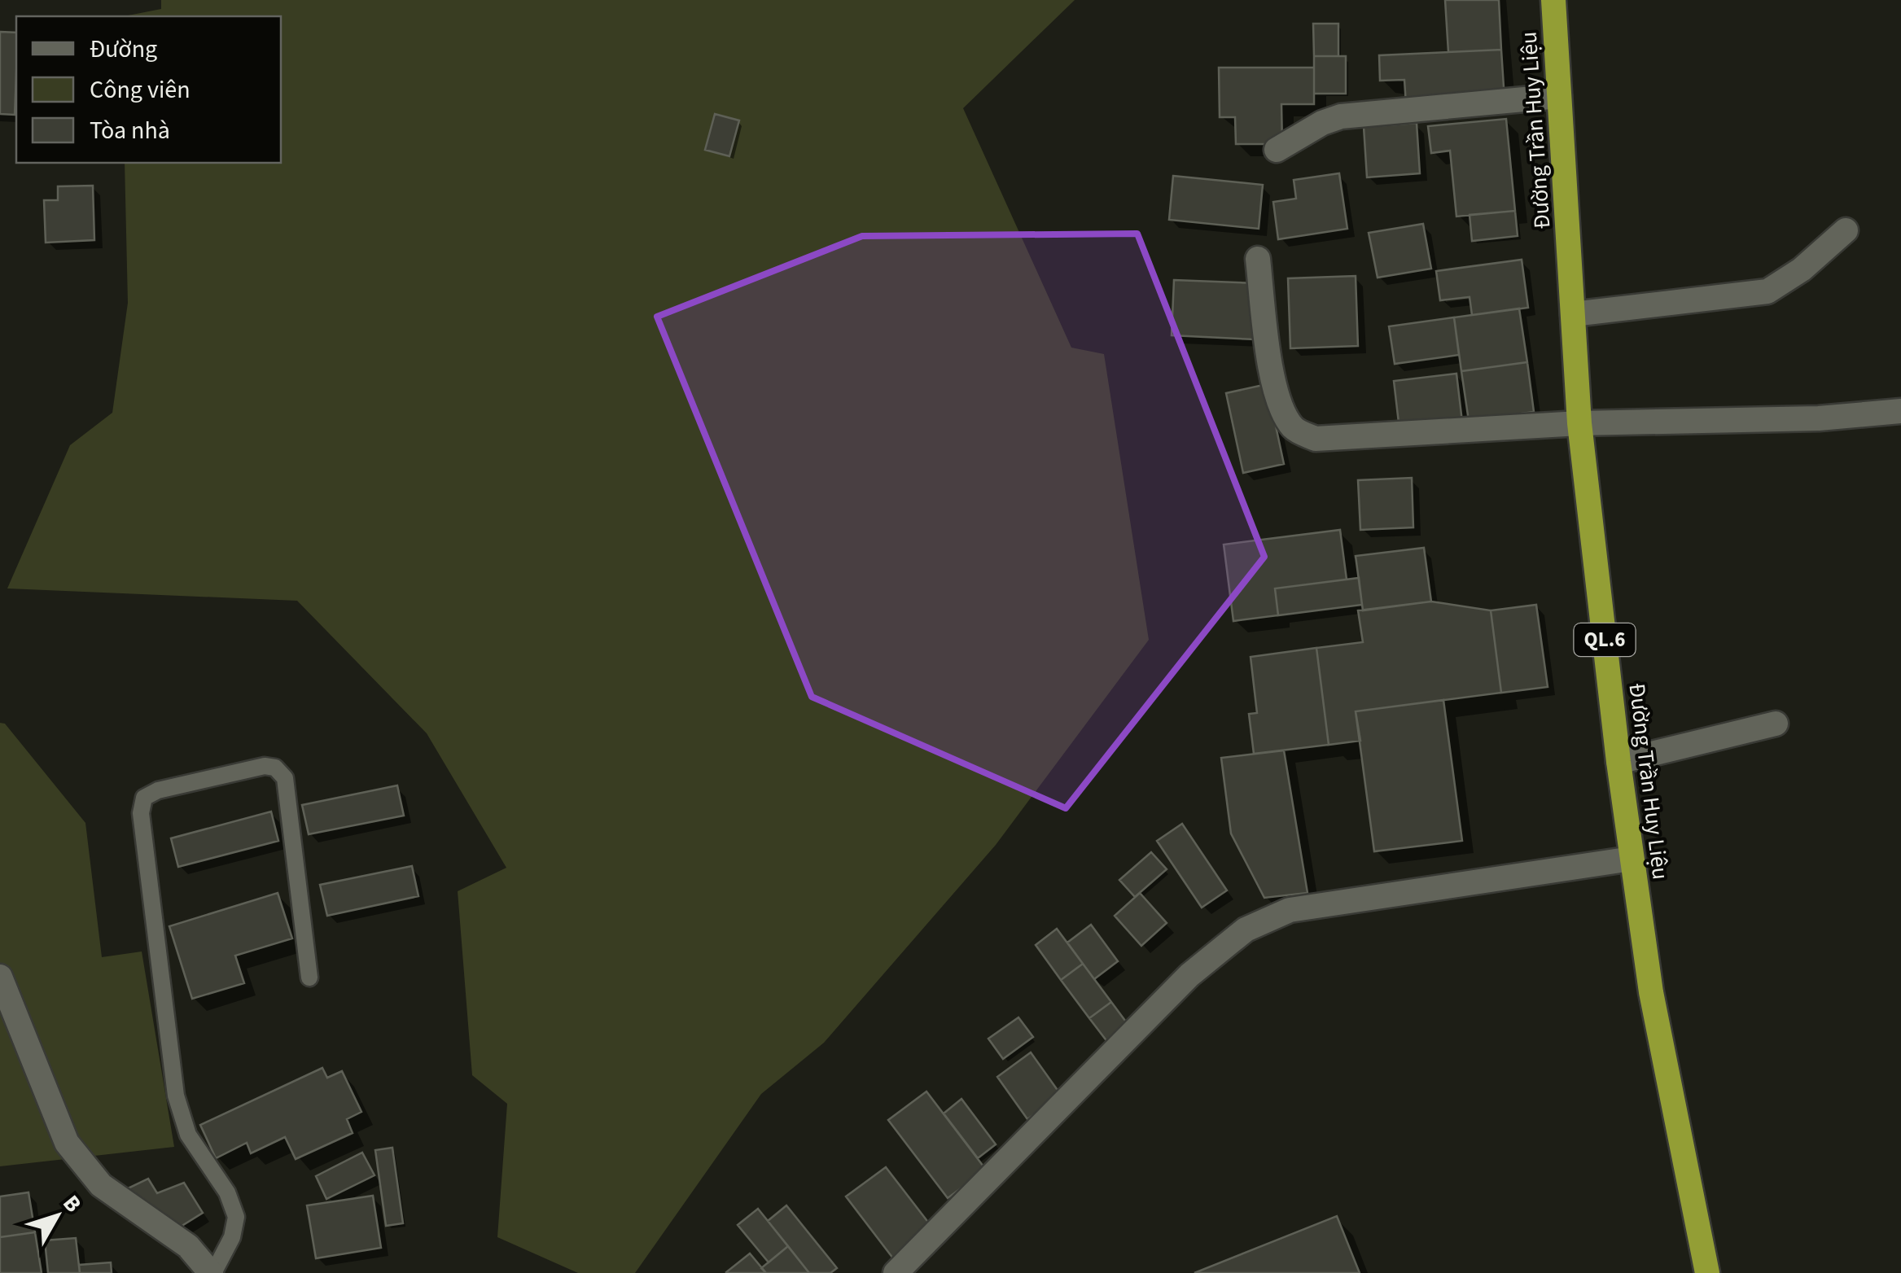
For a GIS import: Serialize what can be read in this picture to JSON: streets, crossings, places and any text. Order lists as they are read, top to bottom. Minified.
{"streets":{"highway":["Đường Trần Huy Liệu","QL.6"]},"legend":["Đường","Công viên","Tòa nhà"],"north":"top right"}
